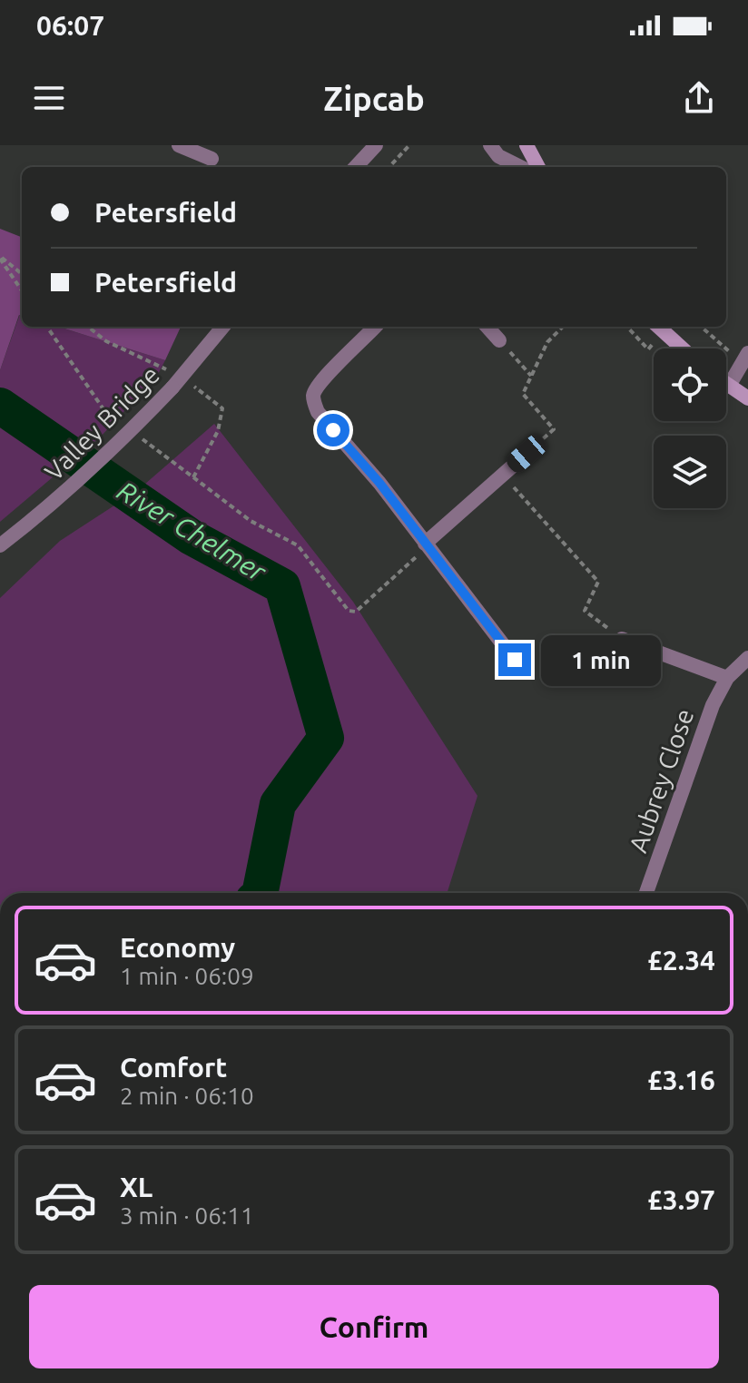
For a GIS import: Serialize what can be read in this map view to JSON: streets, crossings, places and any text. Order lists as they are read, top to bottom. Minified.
{"streets":{"street":["Valley Bridge","Aubrey Close"]},"water":["River Chelmer"],"page":{"status":"06:07","header":"Zipcab","banner":["Petersfield","Petersfield"],"bubble":"1 min","list":[{"name":"Economy","note":"1 min · 06:09","value":"£2.34"},{"name":"Comfort","note":"2 min · 06:10","value":"£3.16"},{"name":"XL","note":"3 min · 06:11","value":"£3.97"}],"buttons":"Confirm"}}
